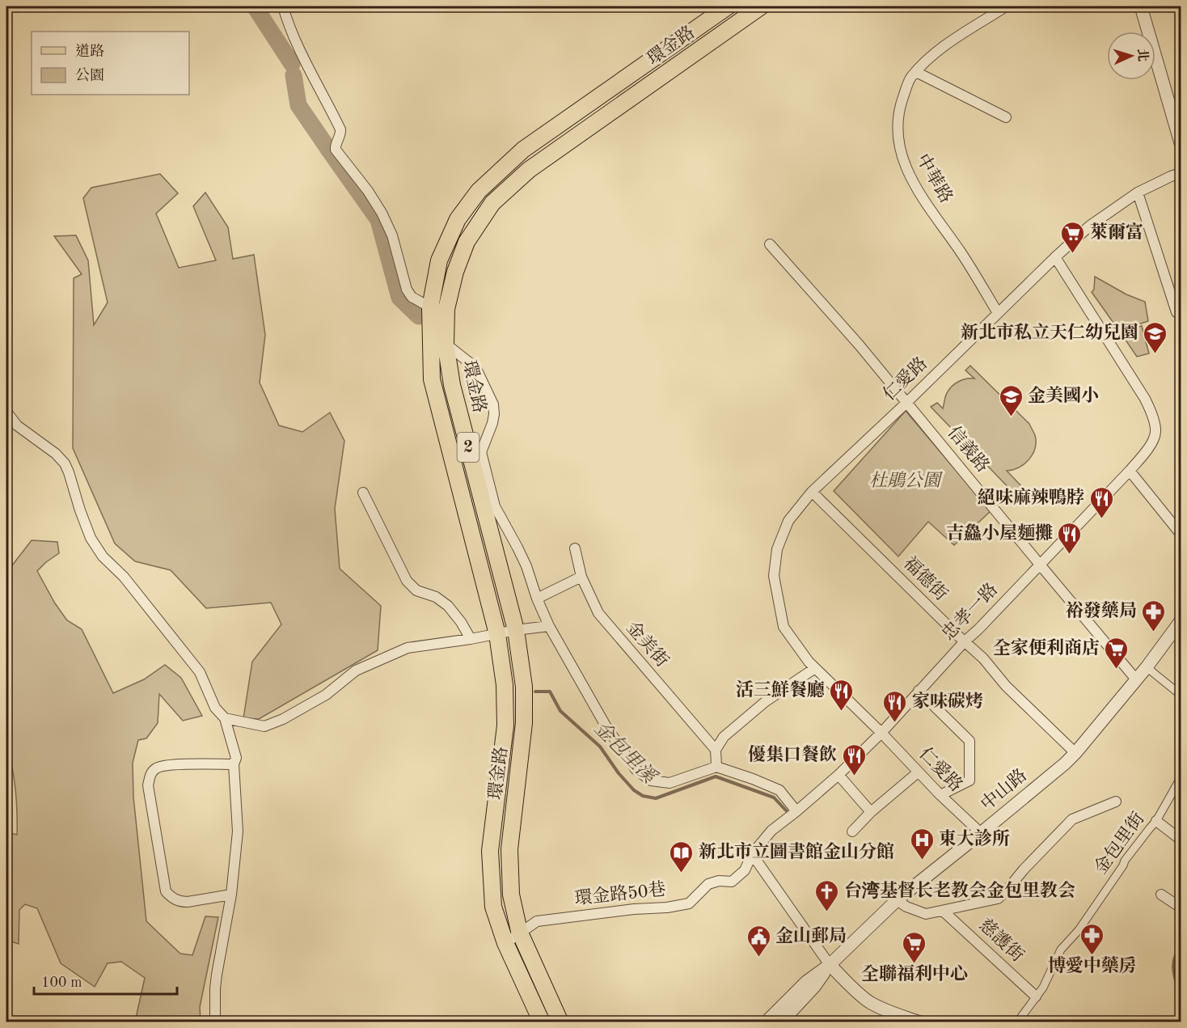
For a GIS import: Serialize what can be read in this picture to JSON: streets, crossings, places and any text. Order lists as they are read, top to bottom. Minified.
{"streets":{"main road":["環金路","2"],"street":["中華路","仁愛路","信義路","福德街","忠孝一路","金美街","中山路","金包里街","環金路50巷","慈護街"]},"crossings":[["環金路","環金路50巷"],["中華路","仁愛路"],["仁愛路","信義路"],["仁愛路","福德街"],["仁愛路","忠孝一路"],["仁愛路","中山路"],["信義路","忠孝一路"],["信義路","中山路"],["福德街","忠孝一路"],["福德街","中山路"],["忠孝一路","環金路50巷"],["中山路","慈護街"],["金包里街","慈護街"]],"water":["金包里溪"],"parks":["杜鵑公園"],"places":{"supermarket":["萊爾富","全家便利商店","全聯福利中心"],"school or university":["新北市私立天仁幼兒園","金美國小"],"restaurant":["絕味麻辣鴨脖","吉鱻小屋麵攤","活三鮮餐廳","家味碳烤","優集口餐飲"],"pharmacy":["裕發藥局","博愛中藥房"],"hospital":["東大診所"],"library":["新北市立圖書館金山分館"],"church":["台湾基督长老教会金包里教会"],"public building":["金山郵局"]},"legend":["道路","公園"],"scale_bar":"100 m","north":"right"}
